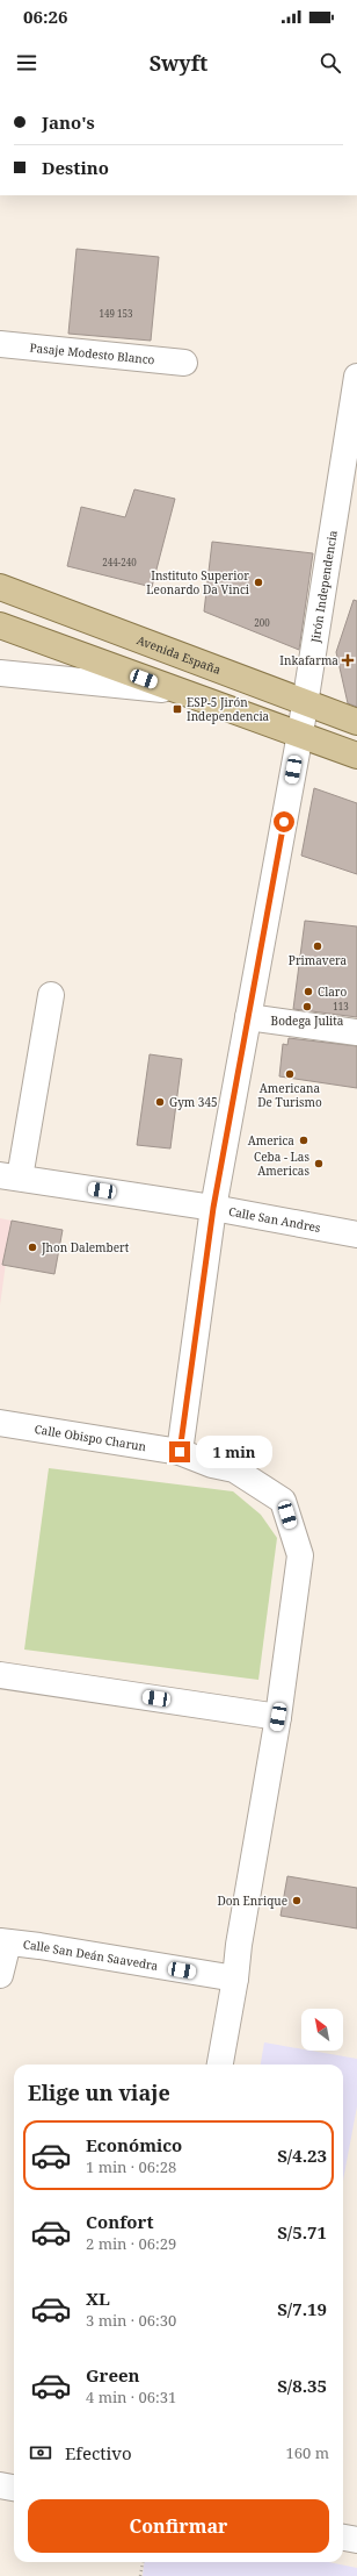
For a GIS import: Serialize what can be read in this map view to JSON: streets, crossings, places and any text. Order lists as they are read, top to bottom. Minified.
{"streets":{"main road":["Avenida España"],"street":["Pasaje Modesto Blanco","Jirón Independencia","Calle San Andres","Calle Obispo Charun","Calle San Deán Saavedra"]},"crossings":[["Jirón Independencia","Avenida España"],["Jirón Independencia","Calle San Andres"],["Jirón Independencia","Calle Obispo Charun"],["Calle Obispo Charun","Calle San Deán Saavedra"]],"places":{"other":["Instituto Superior Leonardo Da Vinci","Primavera","Claro","Bodega Julita","Americana De Turismo","Gym 345","America","Ceba - Las Americas","Jhon Dalembert","Don Enrique"],"health":["Inkafarma"],"transit":["ESP-5 Jirón Independencia"]},"house_numbers":["149 153","244-240","200","113"],"north":"top left","page":{"status":"06:26","header":"Swyft","banner":["Jano's","Destino"],"bubble":"1 min","heading":"Elige un viaje","list":[{"name":"Económico","note":"1 min · 06:28","value":"S/4.23"},{"name":"Confort","note":"2 min · 06:29","value":"S/5.71"},{"name":"XL","note":"3 min · 06:30","value":"S/7.19"},{"name":"Green","note":"4 min · 06:31","value":"S/8.35"}],"pay":["Efectivo","160 m"],"buttons":"Confirmar"}}
